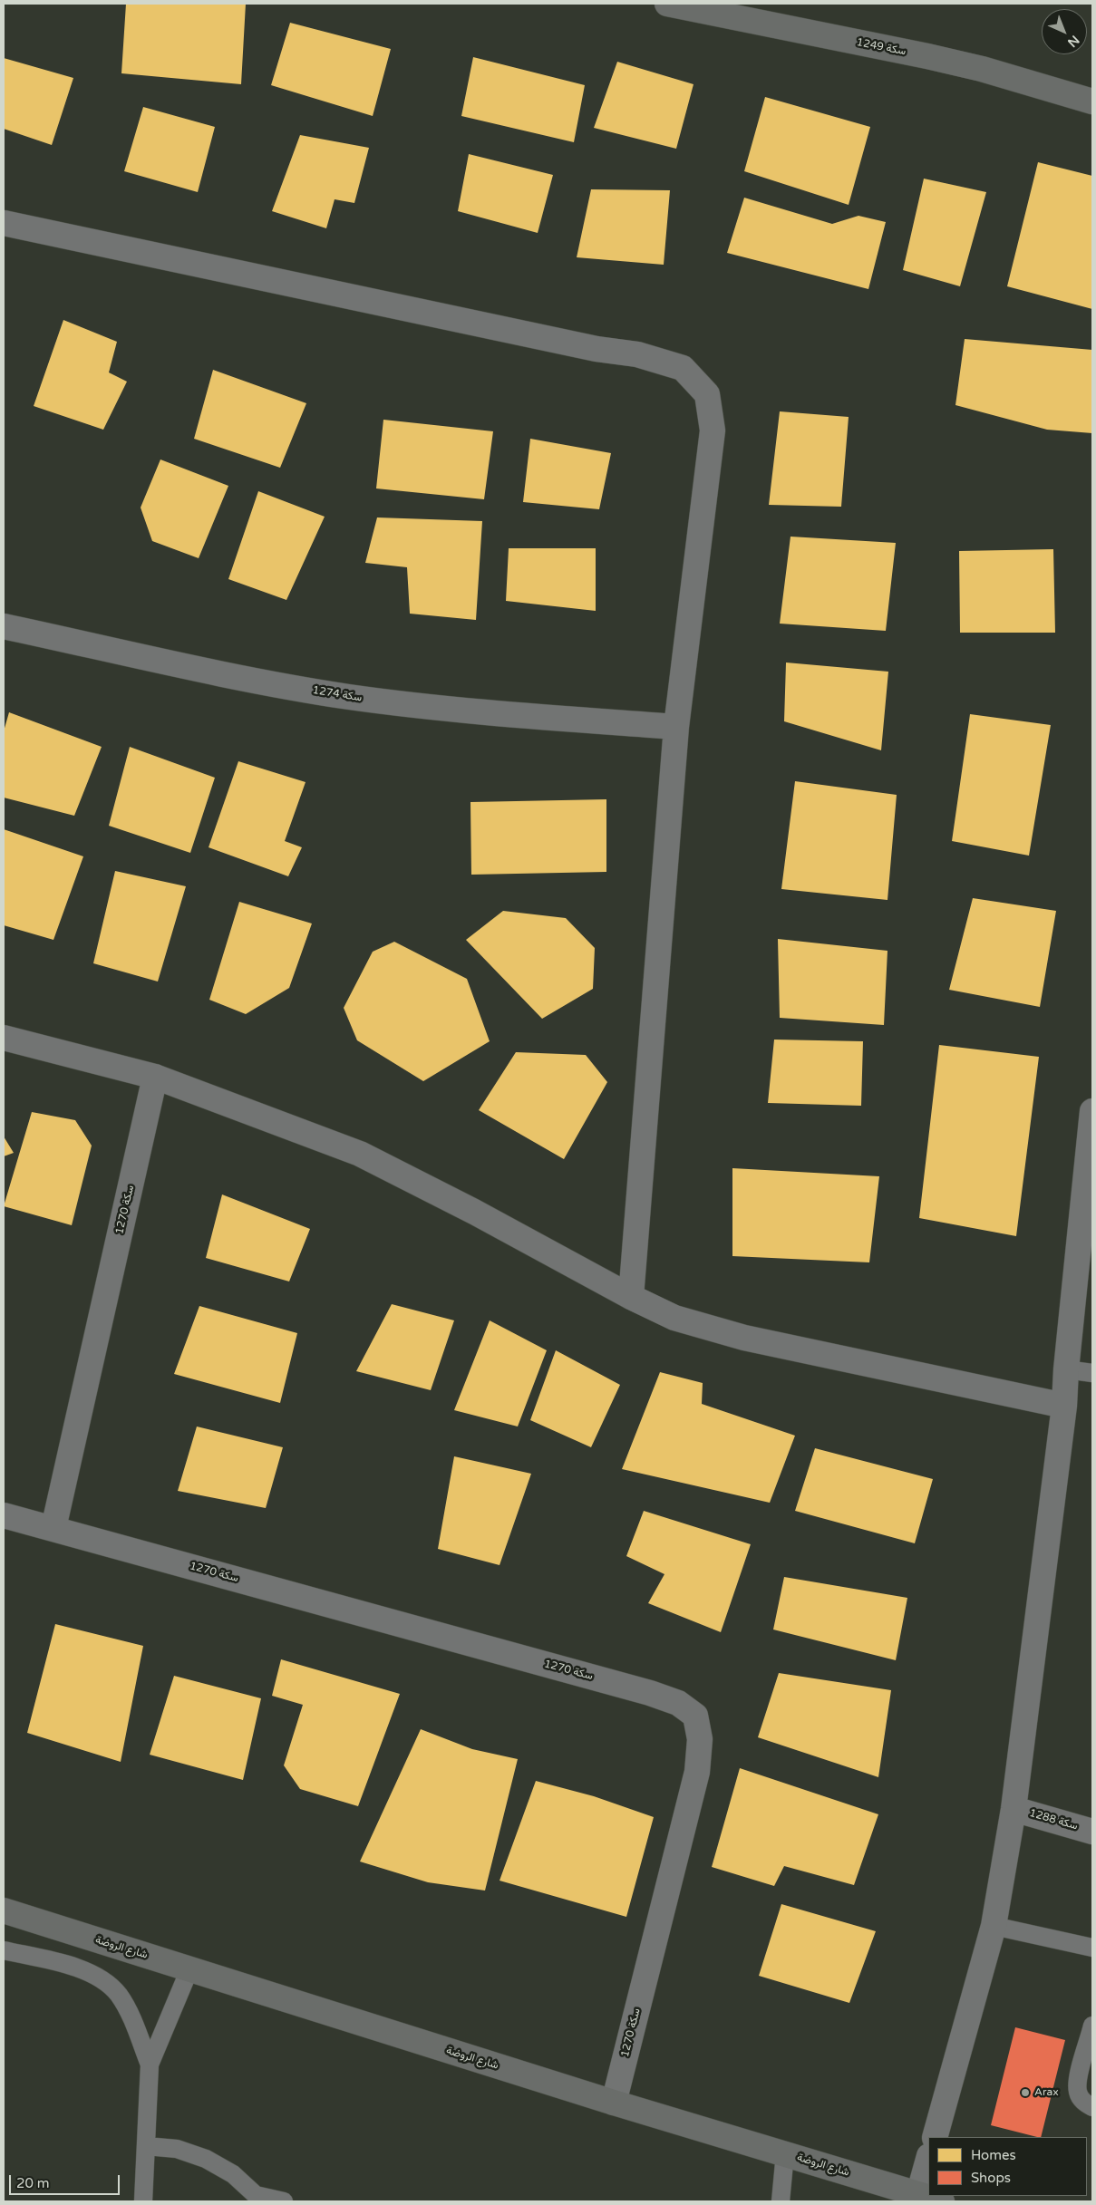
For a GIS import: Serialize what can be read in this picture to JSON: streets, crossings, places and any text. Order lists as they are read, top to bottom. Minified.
{"streets":{"main road":["سكة 1249","شارع الروضة"],"street":["سكة 1274","سكة 1270","سكة 1288"]},"crossings":[["سكة 1270","شارع الروضة"]],"places":["Arax"],"legend":["Homes","Shops"],"scale_bar":"20 m","north":"bottom right"}
